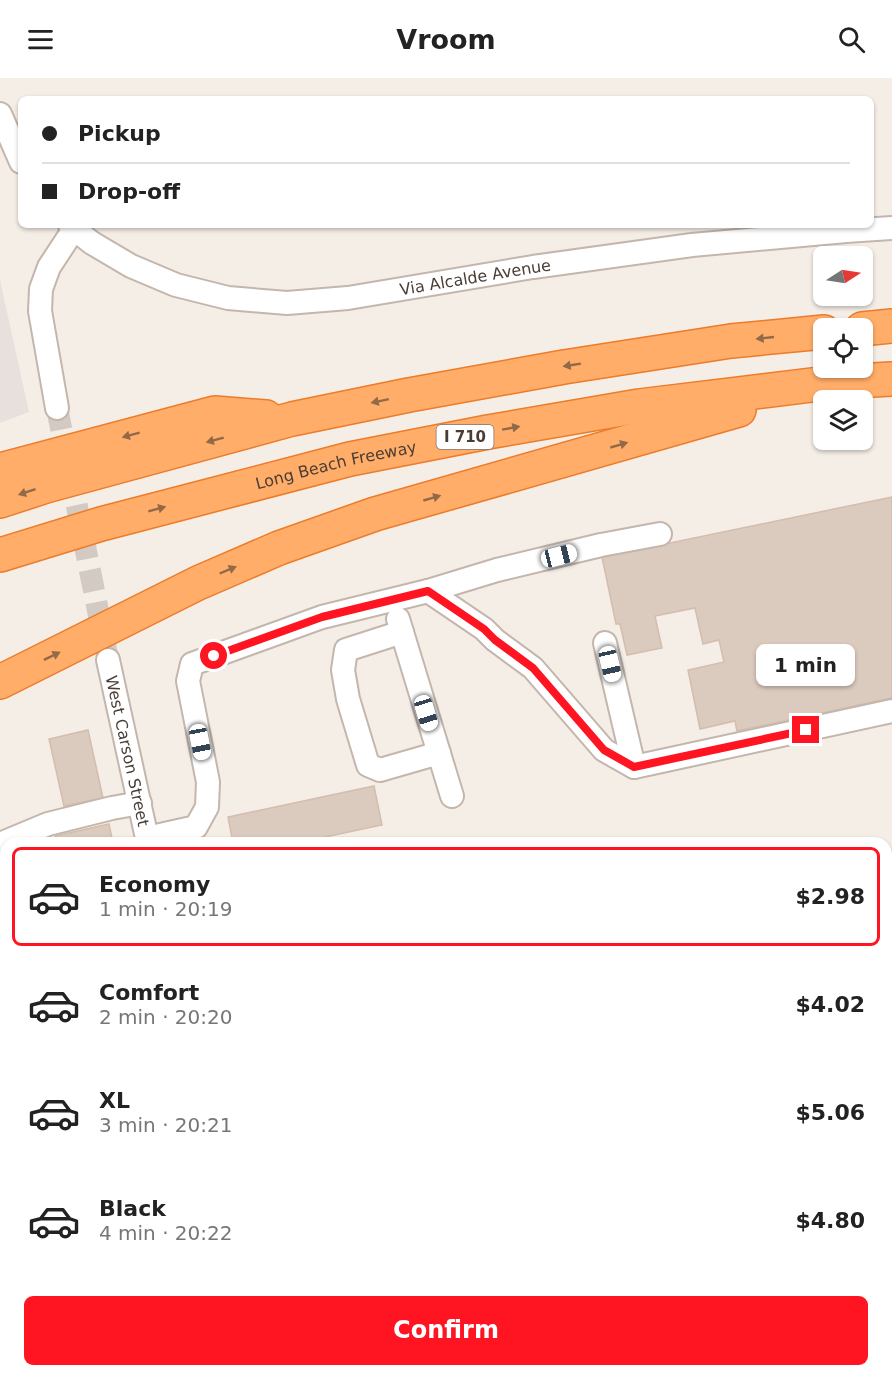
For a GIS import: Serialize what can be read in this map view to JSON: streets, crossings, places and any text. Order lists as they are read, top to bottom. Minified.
{"streets":{"highway":["I 710","Long Beach Freeway"],"street":["Via Alcalde Avenue","West Carson Street"]},"north":"right","page":{"header":"Vroom","banner":["Pickup","Drop-off"],"bubble":"1 min","list":[{"name":"Economy","note":"1 min · 20:19","value":"$2.98"},{"name":"Comfort","note":"2 min · 20:20","value":"$4.02"},{"name":"XL","note":"3 min · 20:21","value":"$5.06"},{"name":"Black","note":"4 min · 20:22","value":"$4.80"}],"buttons":"Confirm"}}
